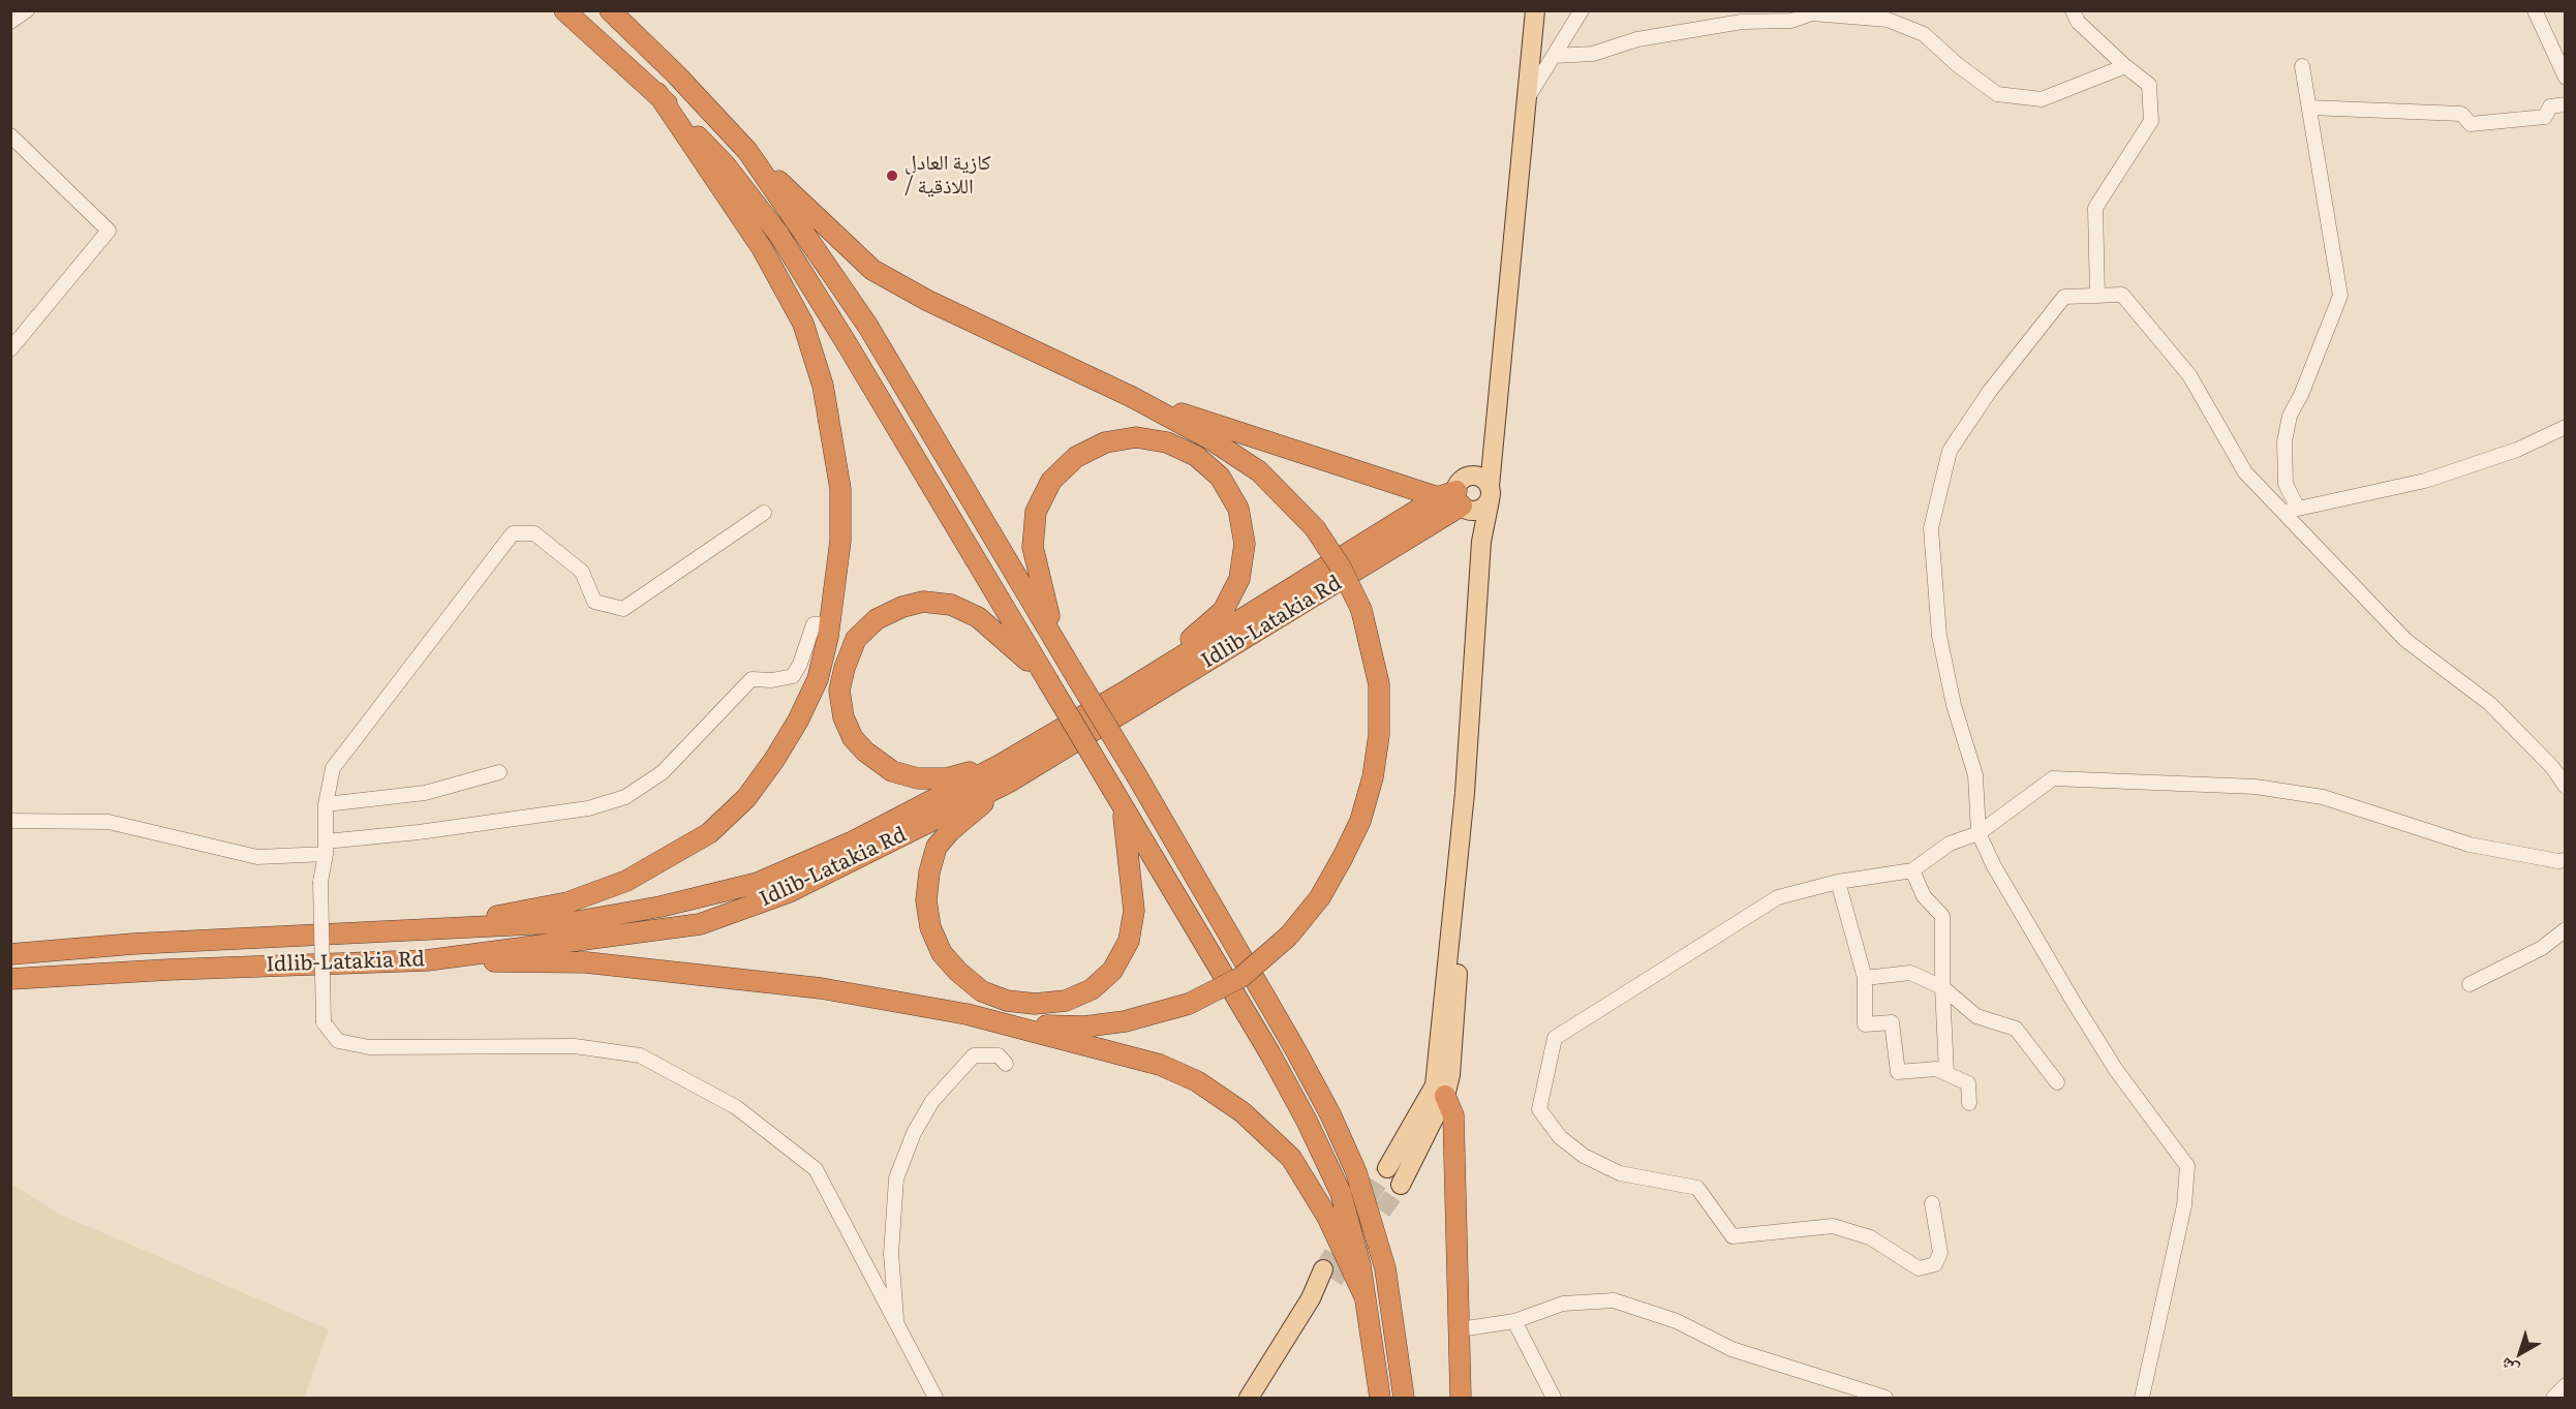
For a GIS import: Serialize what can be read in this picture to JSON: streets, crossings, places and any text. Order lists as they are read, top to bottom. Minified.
{"streets":{"highway":["Idlib-Latakia Rd"]},"places":["كازية العادل / اللاذقية"],"north":"bottom left"}
